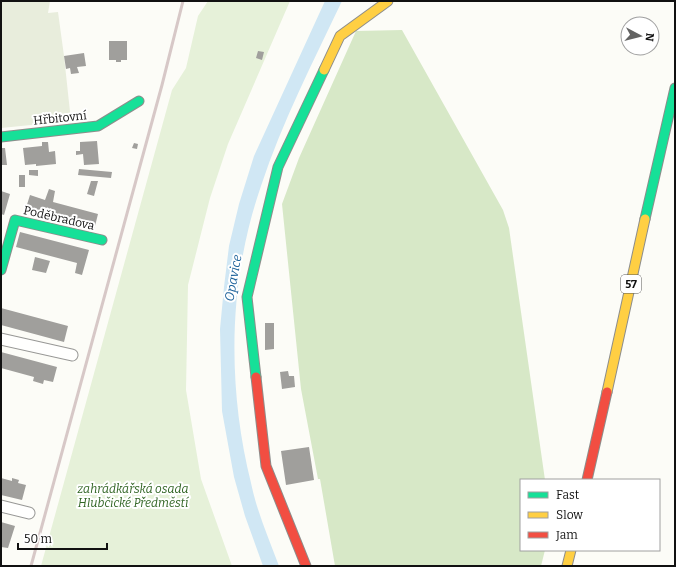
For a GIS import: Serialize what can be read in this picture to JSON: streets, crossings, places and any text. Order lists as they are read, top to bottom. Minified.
{"streets":{"street":["Hřbitovní","Poděbradova","57"]},"water":["Opavice"],"parks":["zahrádkářská osada Hlubčické Předměstí"],"legend":["Fast","Slow","Jam"],"scale_bar":"50 m","north":"right"}
